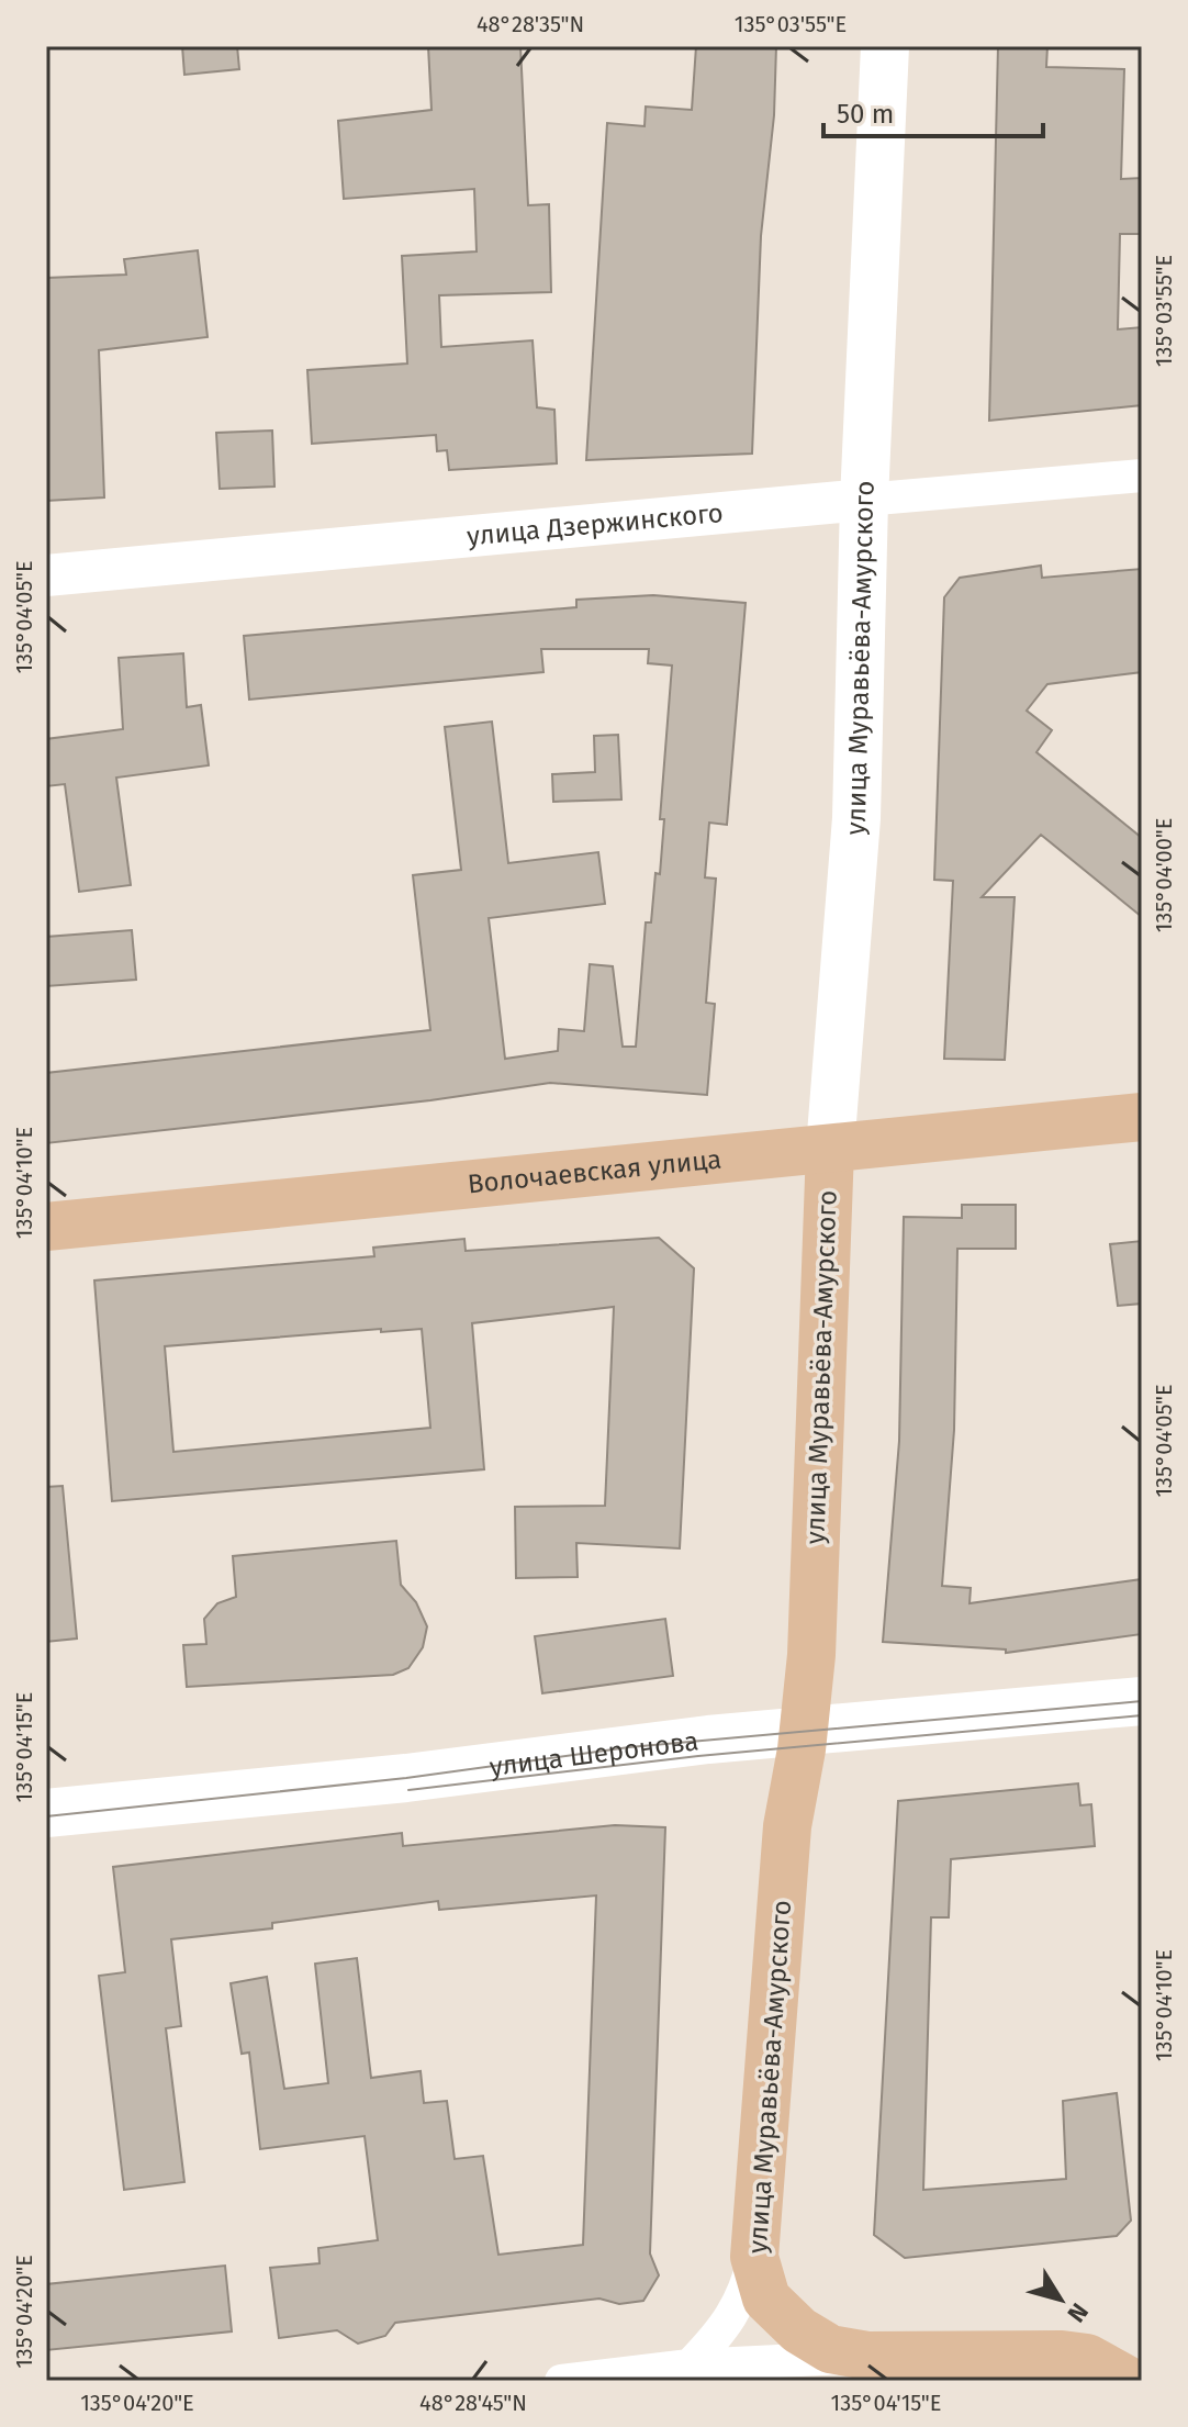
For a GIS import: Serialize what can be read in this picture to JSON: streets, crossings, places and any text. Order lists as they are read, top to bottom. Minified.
{"streets":{"main road":["улица Муравьёва-Амурского","Волочаевская улица","улица Шеронова"],"street":["улица Дзержинского"]},"crossings":[["улица Дзержинского","улица Муравьёва-Амурского"],["улица Муравьёва-Амурского","Волочаевская улица"],["улица Муравьёва-Амурского","улица Шеронова"]],"scale_bar":"50 m","north":"bottom right","coordinates":["48°28'35\"N","135°03'55\"E","135°04'05\"E","135°04'00\"E","135°04'10\"E","135°04'15\"E","135°04'20\"E","48°28'45\"N"]}
